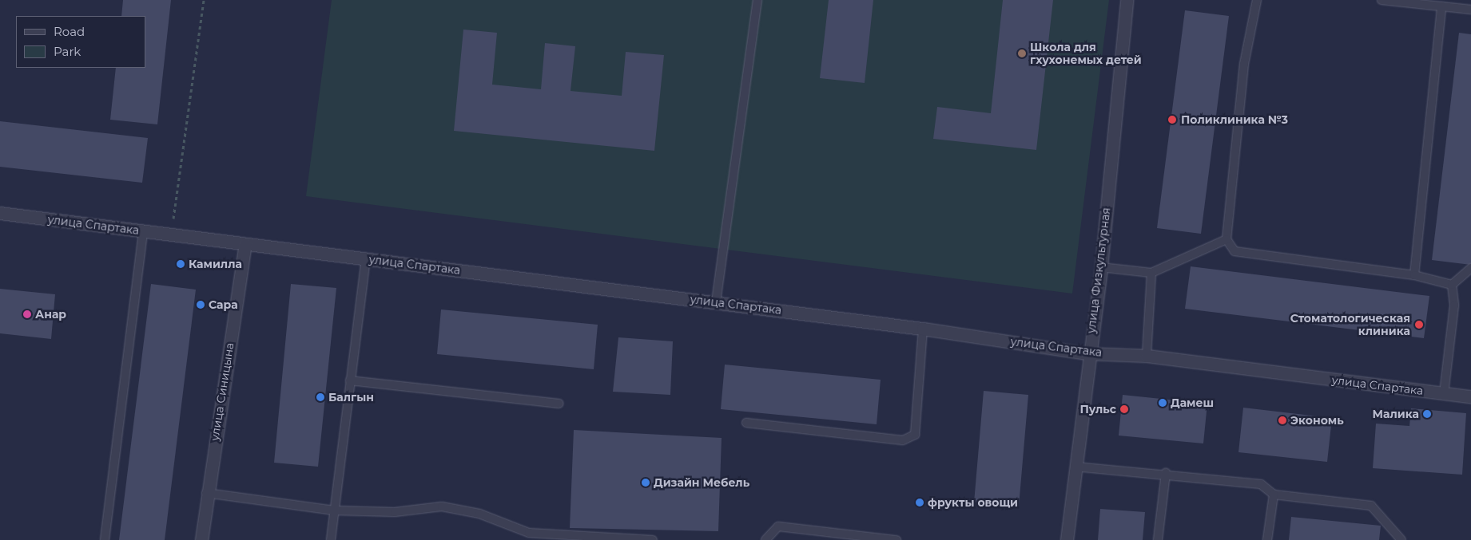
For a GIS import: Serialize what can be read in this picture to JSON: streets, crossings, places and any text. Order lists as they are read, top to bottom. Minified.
{"streets":{"street":["улица Спартака","улица Физкультурная","улица Синицына"]},"crossings":[["улица Спартака","улица Физкультурная"],["улица Спартака","улица Синицына"]],"places":["Школа для гхухонемых детей","Поликлиника №3","Камилла","Сара","Анар","Стоматологическая клиника","Балгын","Дамеш","Пульс","Малика","Экономь","Дизайн Мебель","фрукты овощи"],"legend":["Road","Park"]}
